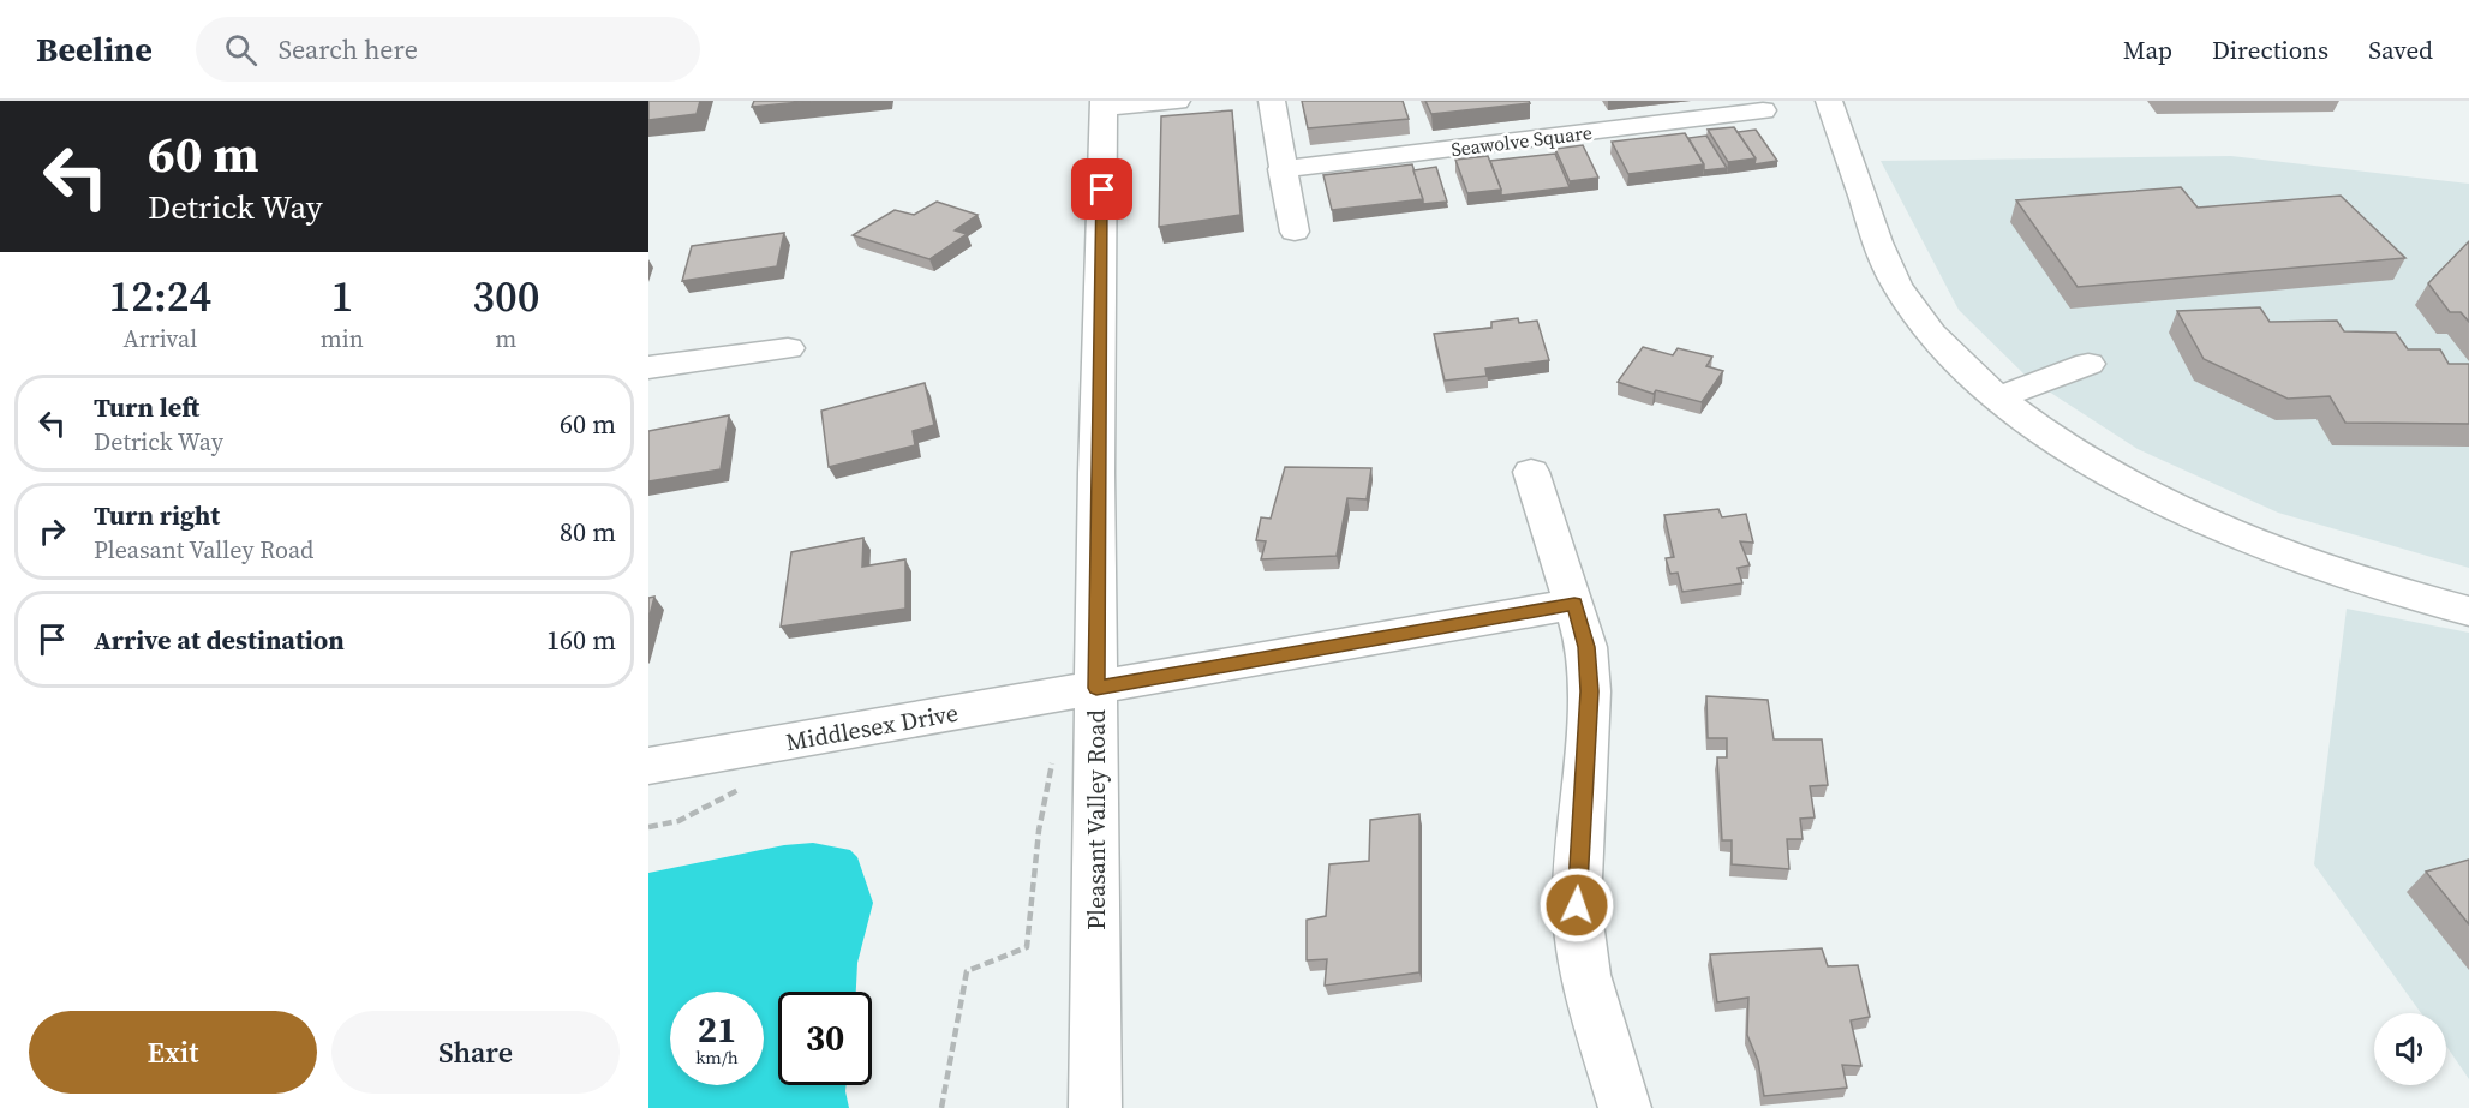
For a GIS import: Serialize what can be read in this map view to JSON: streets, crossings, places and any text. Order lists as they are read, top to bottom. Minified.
{"streets":{"street":["Seawolve Square","Middlesex Drive","Pleasant Valley Road"]},"crossings":[["Middlesex Drive","Pleasant Valley Road"]],"page":{"header":"Beeline","search":"Search here","nav":["Map","Directions","Saved"],"turn":["60 m","Detrick Way"],"eta":["12:24","Arrival","1","min","300","m"],"list":[{"name":"Turn left","note":"Detrick Way","value":"60 m"},{"name":"Turn right","note":"Pleasant Valley Road","value":"80 m"},{"name":"Arrive at destination","value":"160 m"}],"speed":"21 km/h","limit":"30","buttons":["Exit","Share"]}}
